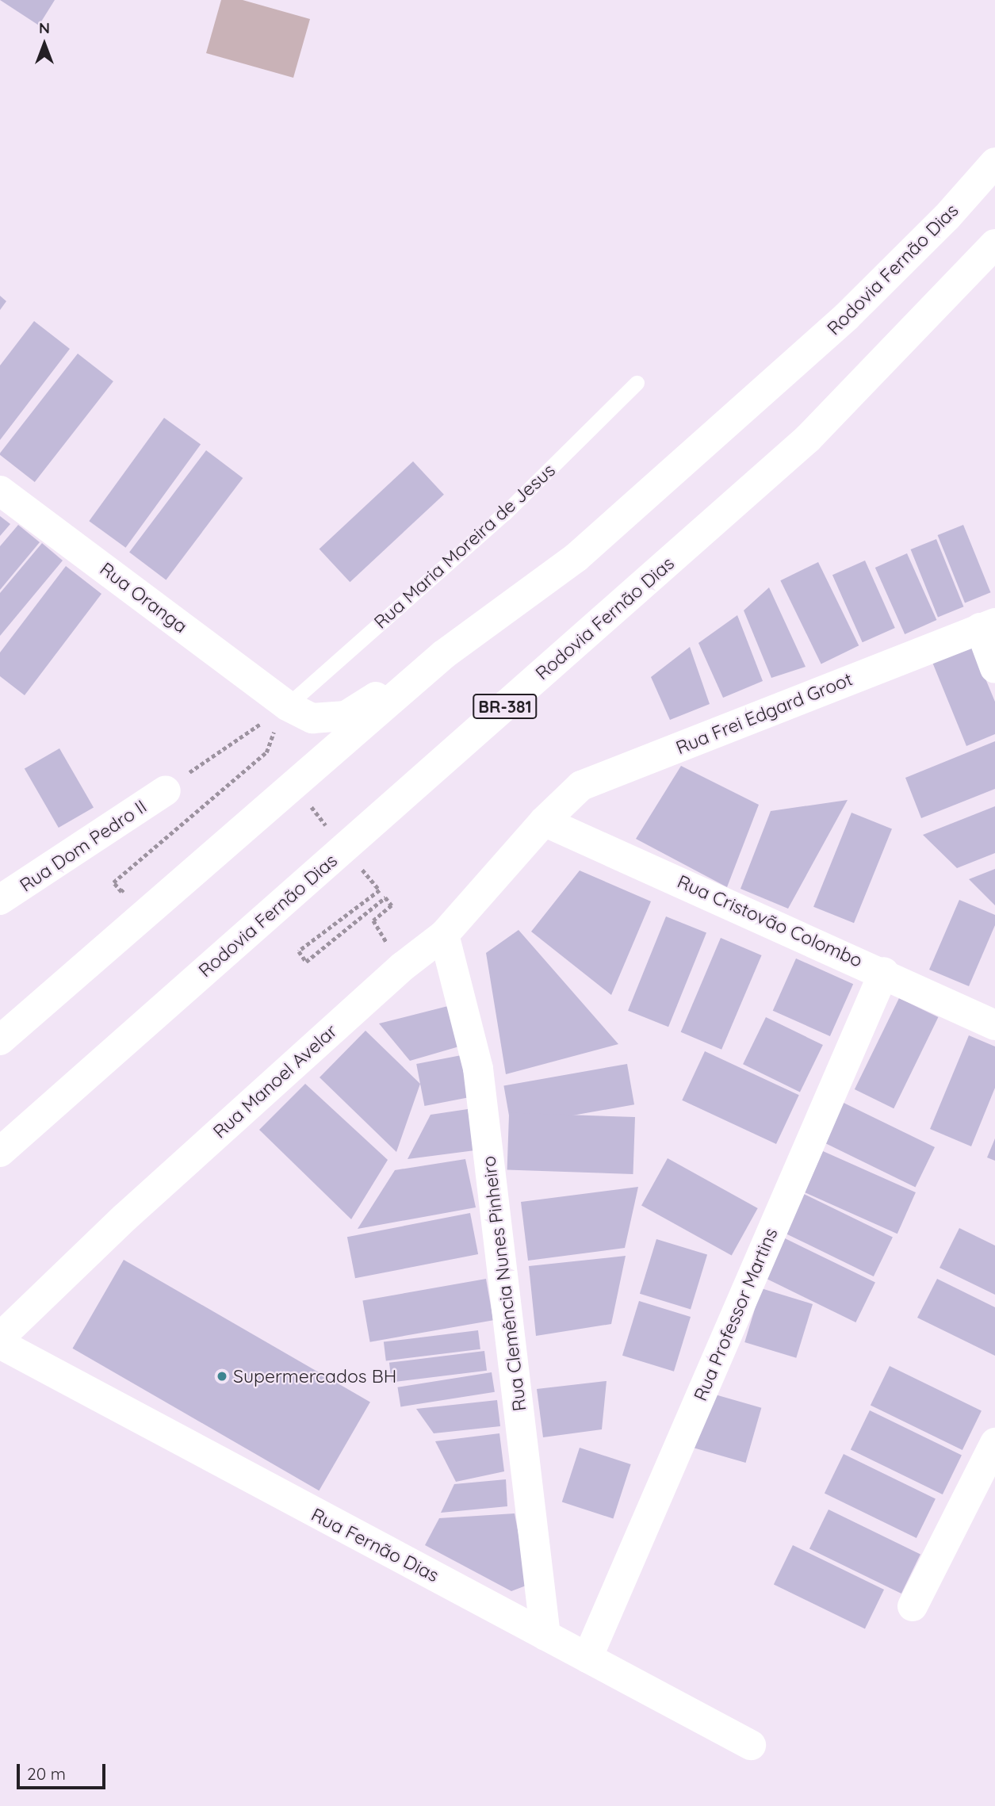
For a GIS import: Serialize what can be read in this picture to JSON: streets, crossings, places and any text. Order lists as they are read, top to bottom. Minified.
{"streets":{"main road":["Rodovia Fernão Dias","Rua Oranga","BR-381","Rua Frei Edgard Groot","Rua Dom Pedro II","Rua Cristovão Colombo","Rua Manoel Avelar","Rua Clemência Nunes Pinheiro","Rua Professor Martins","Rua Fernão Dias"],"lane":["Rua Maria Moreira de Jesus"]},"crossings":[["Rodovia Fernão Dias","Rua Oranga"],["Rua Maria Moreira de Jesus","Rua Oranga"],["Rua Frei Edgard Groot","Rua Cristovão Colombo"],["Rua Frei Edgard Groot","Rua Manoel Avelar"],["Rua Cristovão Colombo","Rua Manoel Avelar"],["Rua Cristovão Colombo","Rua Professor Martins"],["Rua Manoel Avelar","Rua Clemência Nunes Pinheiro"],["Rua Clemência Nunes Pinheiro","Rua Fernão Dias"],["Rua Professor Martins","Rua Fernão Dias"]],"places":["Supermercados BH"],"scale_bar":"20 m","north":"top"}
